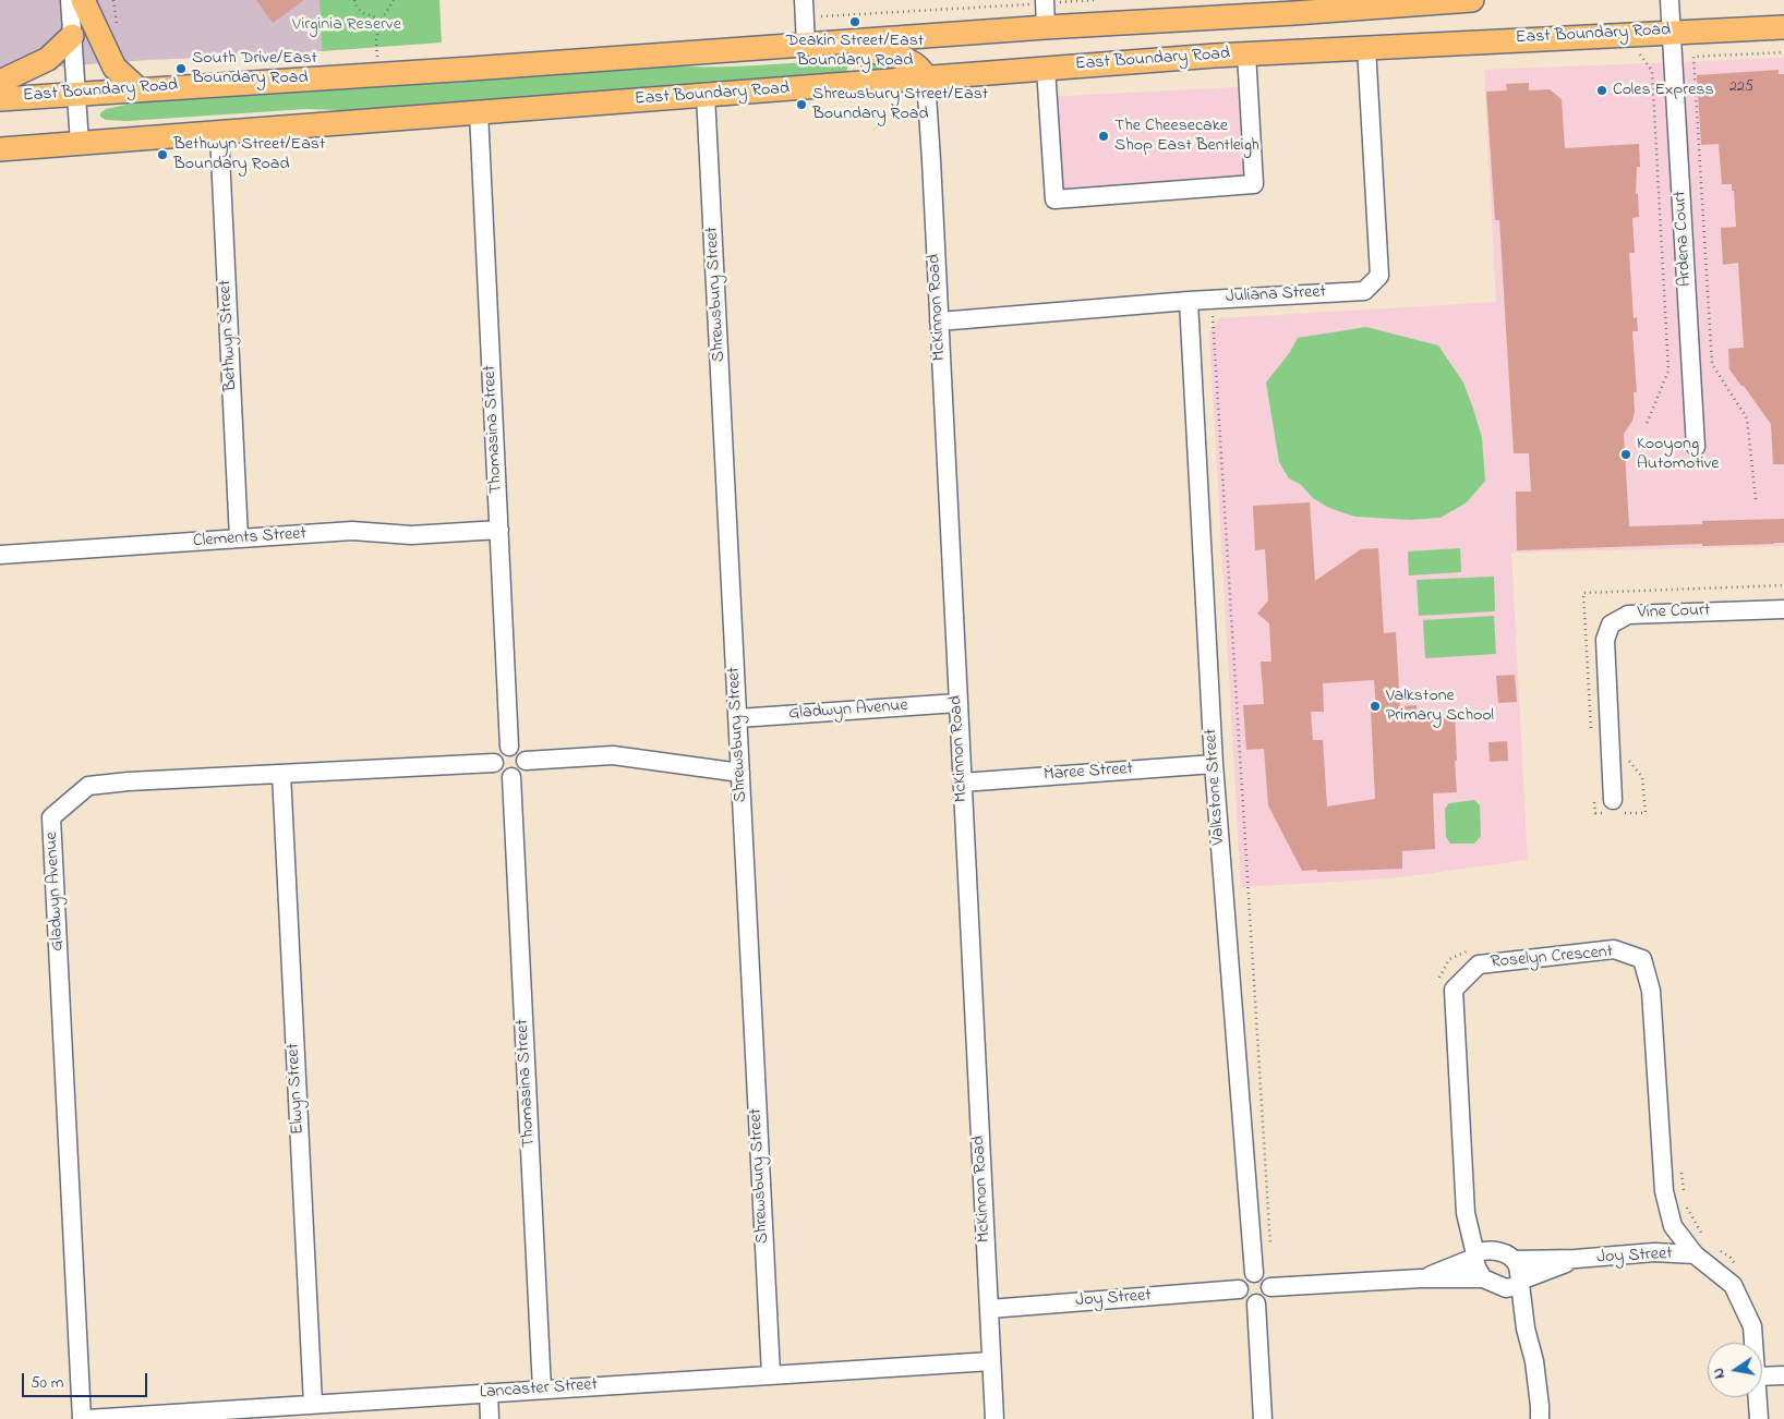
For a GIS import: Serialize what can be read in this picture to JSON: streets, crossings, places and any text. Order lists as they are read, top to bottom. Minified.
{"streets":{"main road":["East Boundary Road"],"street":["Ardena Court","Shrewsbury Street","Juliana Street","McKinnon Road","Bethwyn Street","Thomasina Street","Clements Street","Vine Court","Gladwyn Avenue","Maree Street","Valkstone Street","Roselyn Crescent","Elwyn Street","Joy Street","Lancaster Street"]},"crossings":[["East Boundary Road","Ardena Court"],["East Boundary Road","Shrewsbury Street"],["East Boundary Road","Juliana Street"],["East Boundary Road","McKinnon Road"],["East Boundary Road","Bethwyn Street"],["East Boundary Road","Thomasina Street"],["Shrewsbury Street","Gladwyn Avenue"],["Shrewsbury Street","Lancaster Street"],["Juliana Street","McKinnon Road"],["Juliana Street","Valkstone Street"],["McKinnon Road","Gladwyn Avenue"],["McKinnon Road","Maree Street"],["McKinnon Road","Joy Street"],["McKinnon Road","Lancaster Street"],["Bethwyn Street","Clements Street"],["Thomasina Street","Clements Street"],["Thomasina Street","Gladwyn Avenue"],["Thomasina Street","Lancaster Street"],["Gladwyn Avenue","Elwyn Street"],["Maree Street","Valkstone Street"],["Valkstone Street","Joy Street"],["Roselyn Crescent","Joy Street"],["Elwyn Street","Lancaster Street"]],"parks":["Virginia Reserve"],"places":["Deakin Street/East Boundary Road","South Drive/East Boundary Road","Coles Express","Shrewsbury Street/East Boundary Road","The Cheesecake Shop East Bentleigh","Bethwyn Street/East Boundary Road","Kooyong Automotive","Valkstone Primary School"],"house_numbers":["225"],"scale_bar":"50 m","north":"left"}
